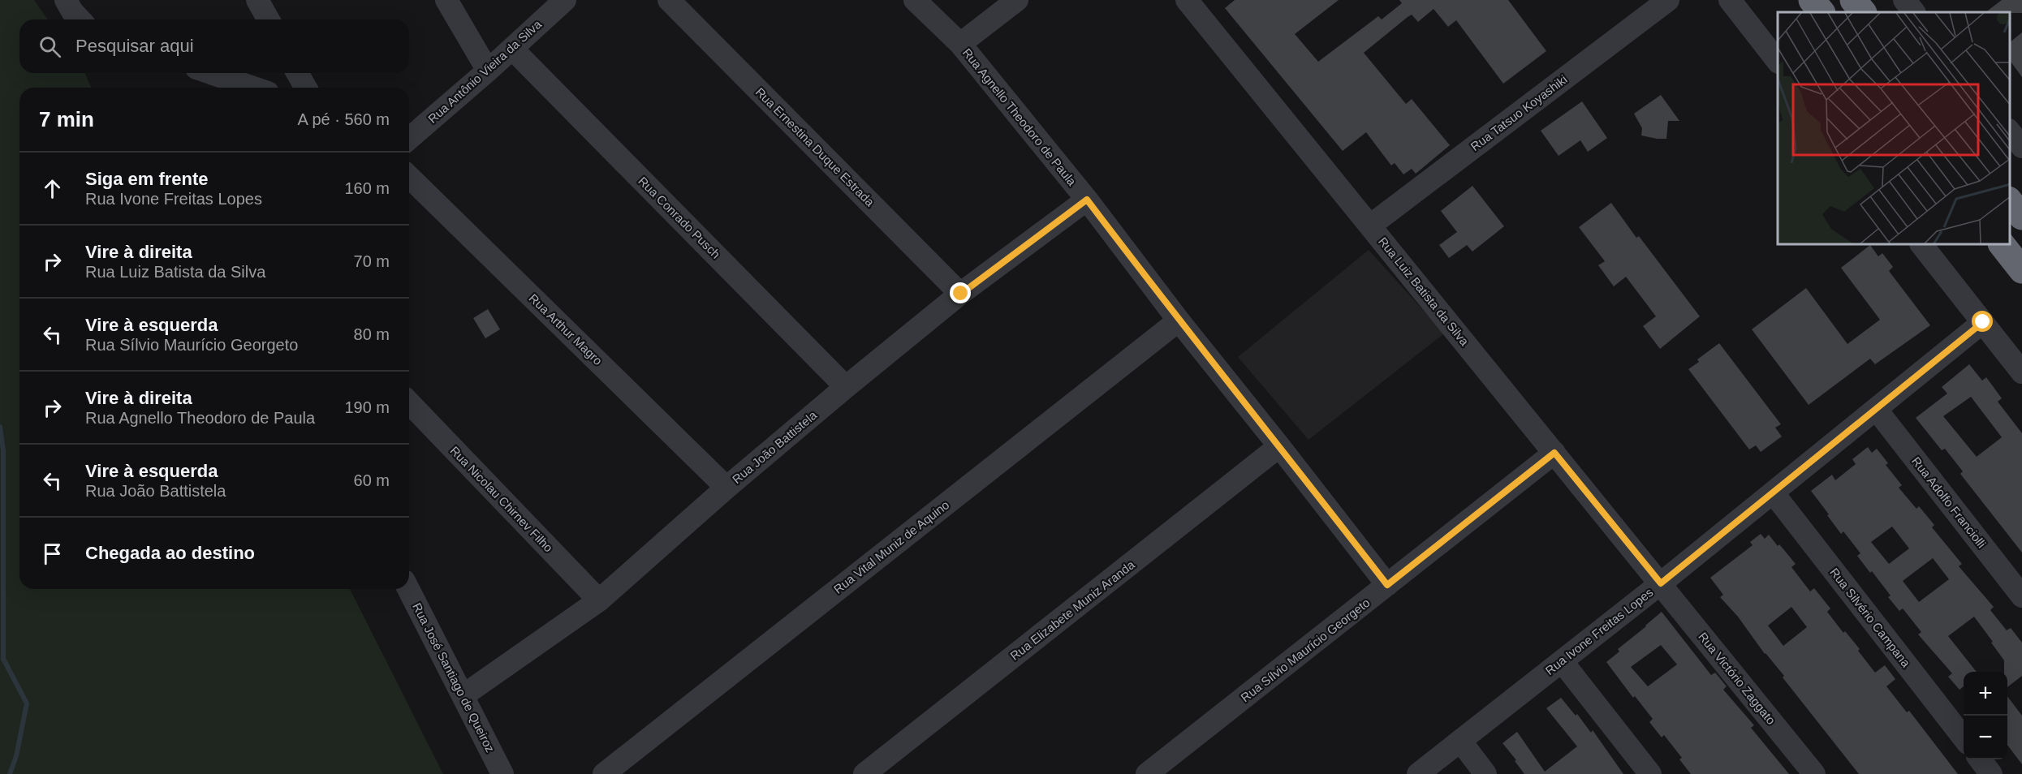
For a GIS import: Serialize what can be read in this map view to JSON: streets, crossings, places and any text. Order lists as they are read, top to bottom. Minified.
{"streets":{"street":["Rua Antônio Vieira da Silva","Rua Tatsuo Koyashiki","Rua Agnello Theodoro de Paula","Rua Ernestina Duque Estrada","Rua Conrado Pusch","Rua Luiz Batista da Silva","Rua Arthur Magro","Rua João Battistela","Rua Nicolau Chirnev Filho","Rua Adolfo Franciolli","Rua Vital Muniz de Aquino","Rua Elizabete Muniz Aranda","Rua Silvério Campana","Rua Ivone Freitas Lopes","Rua Sílvio Maurício Georgeto","Rua José Santiago de Queiroz","Rua Victório Zaggato"]},"crossings":[["Rua Antônio Vieira da Silva","Rua Conrado Pusch"],["Rua Tatsuo Koyashiki","Rua Luiz Batista da Silva"],["Rua Agnello Theodoro de Paula","Rua João Battistela"],["Rua Agnello Theodoro de Paula","Rua Vital Muniz de Aquino"],["Rua Agnello Theodoro de Paula","Rua Elizabete Muniz Aranda"],["Rua Agnello Theodoro de Paula","Rua Sílvio Maurício Georgeto"],["Rua Ernestina Duque Estrada","Rua João Battistela"],["Rua Conrado Pusch","Rua João Battistela"],["Rua Luiz Batista da Silva","Rua Ivone Freitas Lopes"],["Rua Luiz Batista da Silva","Rua Sílvio Maurício Georgeto"],["Rua Luiz Batista da Silva","Rua Victório Zaggato"],["Rua Arthur Magro","Rua João Battistela"],["Rua João Battistela","Rua Nicolau Chirnev Filho"],["Rua João Battistela","Rua José Santiago de Queiroz"],["Rua Adolfo Franciolli","Rua Ivone Freitas Lopes"],["Rua Silvério Campana","Rua Ivone Freitas Lopes"],["Rua Ivone Freitas Lopes","Rua Victório Zaggato"]],"page":{"search":"Pesquisar aqui","heading":["7 min","A pé · 560 m"],"list":[["Siga em frente","Rua Ivone Freitas Lopes","160 m"],["Vire à direita","Rua Luiz Batista da Silva","70 m"],["Vire à esquerda","Rua Sílvio Maurício Georgeto","80 m"],["Vire à direita","Rua Agnello Theodoro de Paula","190 m"],["Vire à esquerda","Rua João Battistela","60 m"],"Chegada ao destino"],"map_buttons":["+","−"]}}
